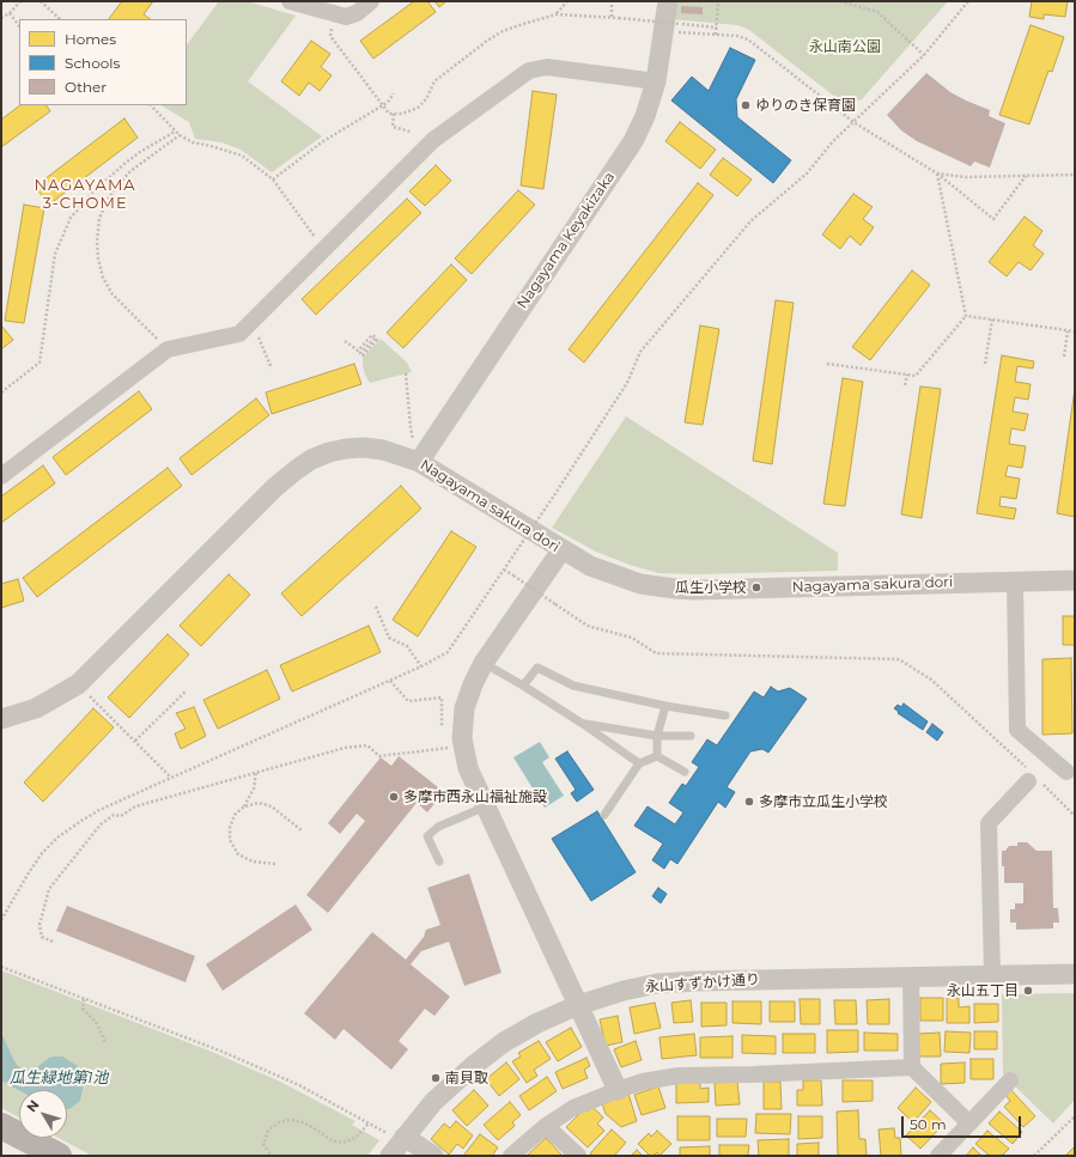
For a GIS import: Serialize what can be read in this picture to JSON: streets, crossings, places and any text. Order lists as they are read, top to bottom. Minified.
{"streets":{"street":["Nagayama Keyakizaka","Nagayama sakura dori","永山すずかけ通り"]},"crossings":[["Nagayama Keyakizaka","Nagayama sakura dori"]],"districts":["NAGAYAMA 3-CHOME"],"water":["瓜生緑地第1池"],"parks":["永山南公園"],"places":["ゆりのき保育園","瓜生小学校","多摩市西永山福祉施設","多摩市立瓜生小学校","永山五丁目","南貝取"],"legend":["Homes","Schools","Other"],"scale_bar":"50 m","north":"top left"}
